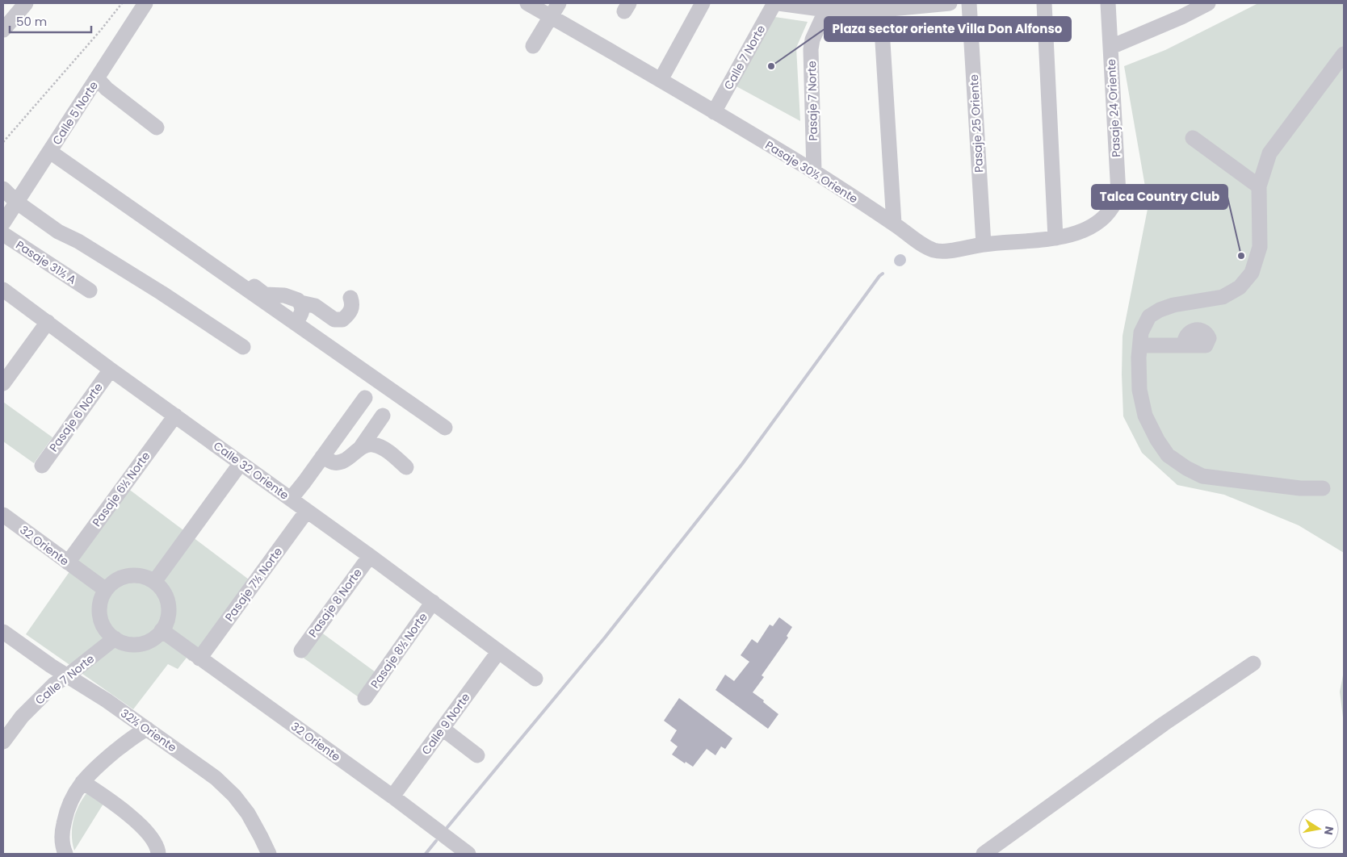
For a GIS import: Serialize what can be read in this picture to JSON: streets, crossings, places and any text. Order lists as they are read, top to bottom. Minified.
{"streets":{"street":["Calle 7 Norte","Pasaje 7 Norte","Pasaje 24 Oriente","Calle 5 Norte","Pasaje 25 Oriente","Pasaje 30½ Oriente","Pasaje 31½ A","Pasaje 6 Norte","Calle 32 Oriente","Pasaje 6½ Norte","32 Oriente","Pasaje 7½ Norte","Pasaje 8 Norte","Pasaje 8½ Norte","Calle 9 Norte","32½ Oriente"]},"crossings":[["Calle 7 Norte","Pasaje 30½ Oriente"],["Calle 7 Norte","32 Oriente"],["Calle 7 Norte","32½ Oriente"],["Pasaje 7 Norte","Pasaje 30½ Oriente"],["Pasaje 24 Oriente","Pasaje 30½ Oriente"],["Pasaje 25 Oriente","Pasaje 30½ Oriente"],["Pasaje 6 Norte","Calle 32 Oriente"],["Calle 32 Oriente","Pasaje 6½ Norte"],["Calle 32 Oriente","Pasaje 7½ Norte"],["Calle 32 Oriente","Pasaje 8 Norte"],["Calle 32 Oriente","Pasaje 8½ Norte"],["Calle 32 Oriente","Calle 9 Norte"],["Pasaje 6½ Norte","32 Oriente"],["32 Oriente","Pasaje 7½ Norte"],["32 Oriente","Calle 9 Norte"]],"places":["Plaza sector oriente Villa Don Alfonso","Talca Country Club"],"scale_bar":"50 m","north":"right"}
